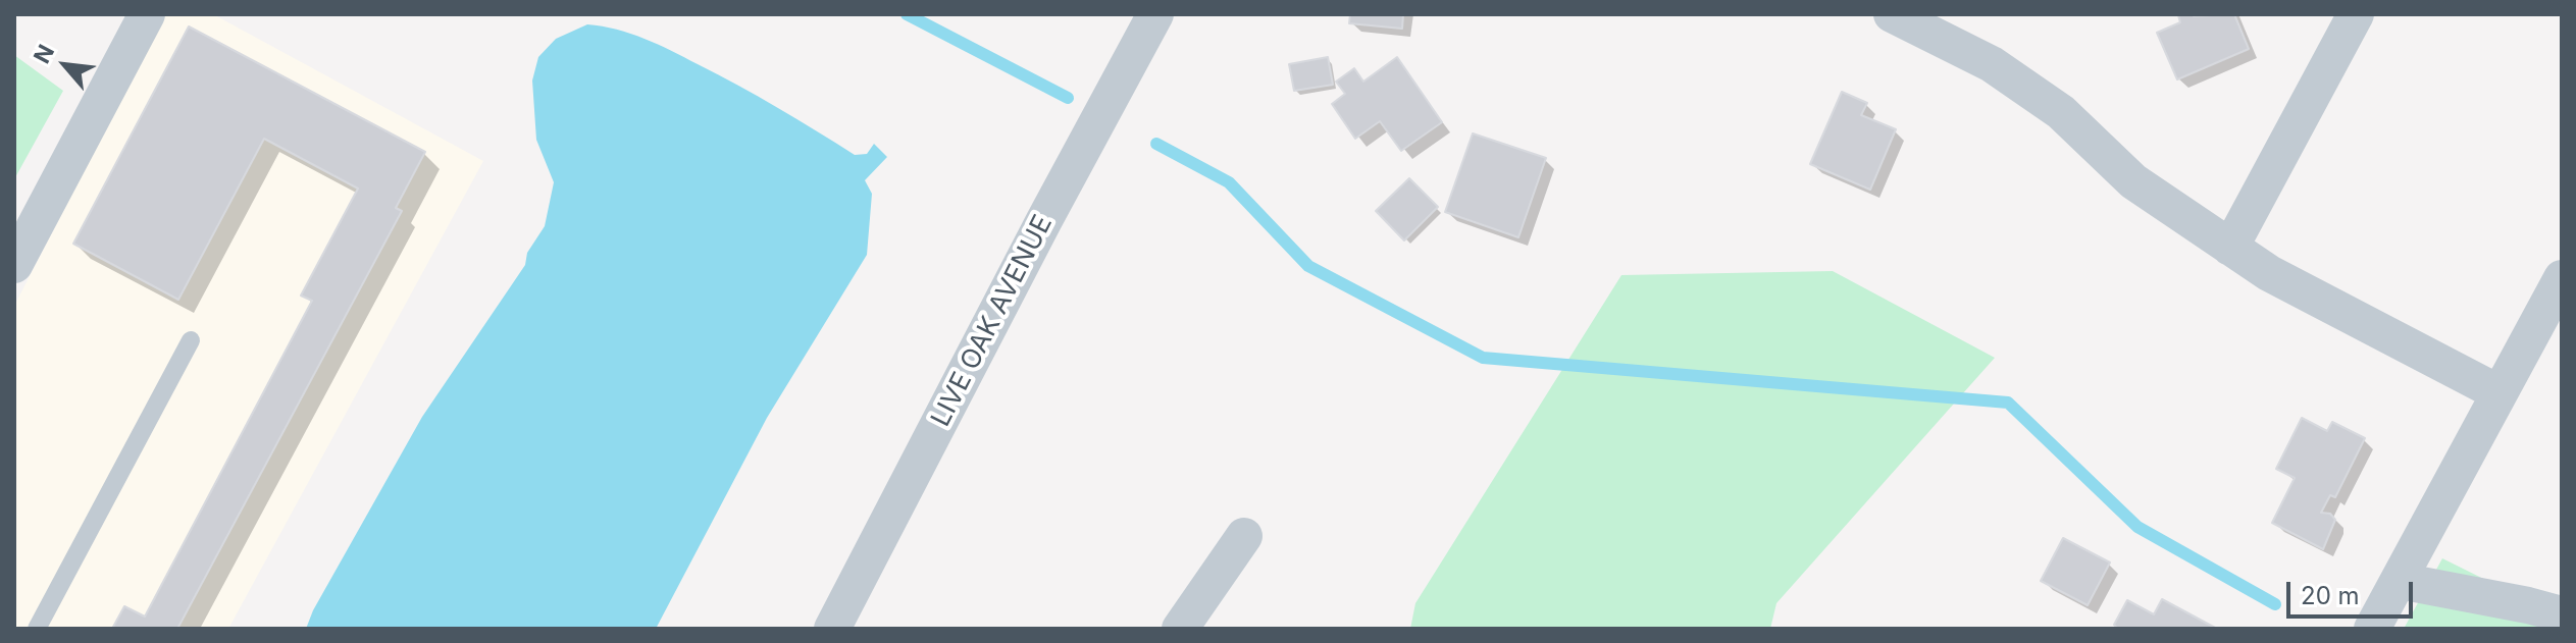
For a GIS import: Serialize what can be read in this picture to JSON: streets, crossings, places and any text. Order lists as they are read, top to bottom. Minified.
{"streets":{"street":["LIVE OAK AVENUE"]},"scale_bar":"20 m","north":"top left"}
